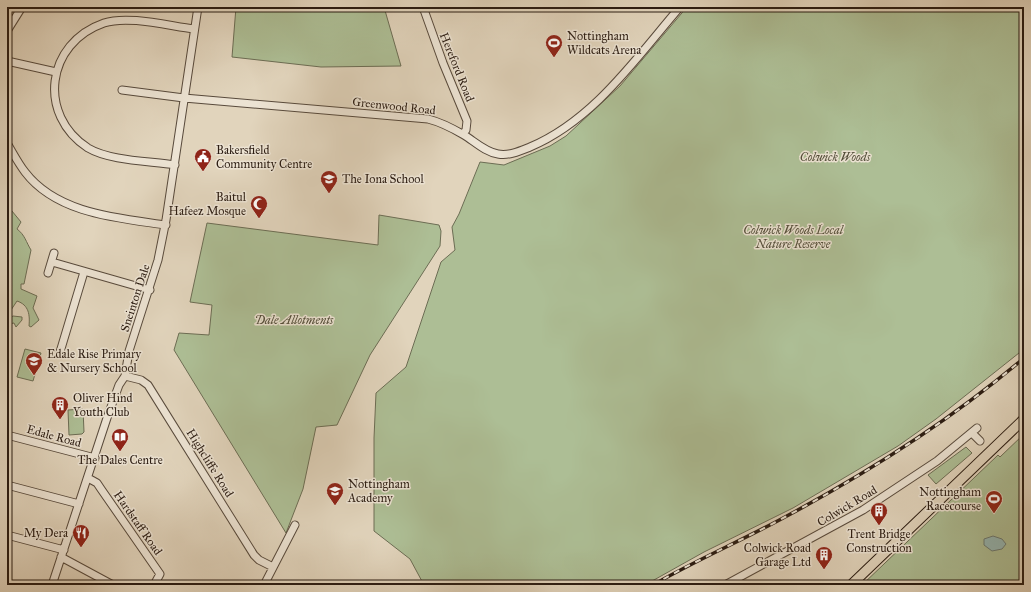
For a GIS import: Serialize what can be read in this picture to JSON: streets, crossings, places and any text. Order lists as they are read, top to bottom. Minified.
{"streets":{"street":["Hereford Road","Greenwood Road","Sneinton Dale","Edale Road","Highcliffe Road","Colwick Road","Hardstaff Road"]},"crossings":[["Hereford Road","Greenwood Road"],["Greenwood Road","Sneinton Dale"],["Sneinton Dale","Edale Road"],["Sneinton Dale","Highcliffe Road"],["Sneinton Dale","Hardstaff Road"]],"parks":["Colwick Woods","Colwick Woods Local Nature Reserve","Dale Allotments"],"places":{"sports":["Nottingham Wildcats Arena","Nottingham Racecourse"],"public building":["Bakersfield Community Centre"],"school or university":["The Iona School","Edale Rise Primary & Nursery School","Nottingham Academy"],"mosque":["Baitul Hafeez Mosque"],"building":["Oliver Hind Youth Club","Trent Bridge Construction","Colwick Road Garage Ltd"],"library":["The Dales Centre"],"restaurant":["My Dera"]}}
